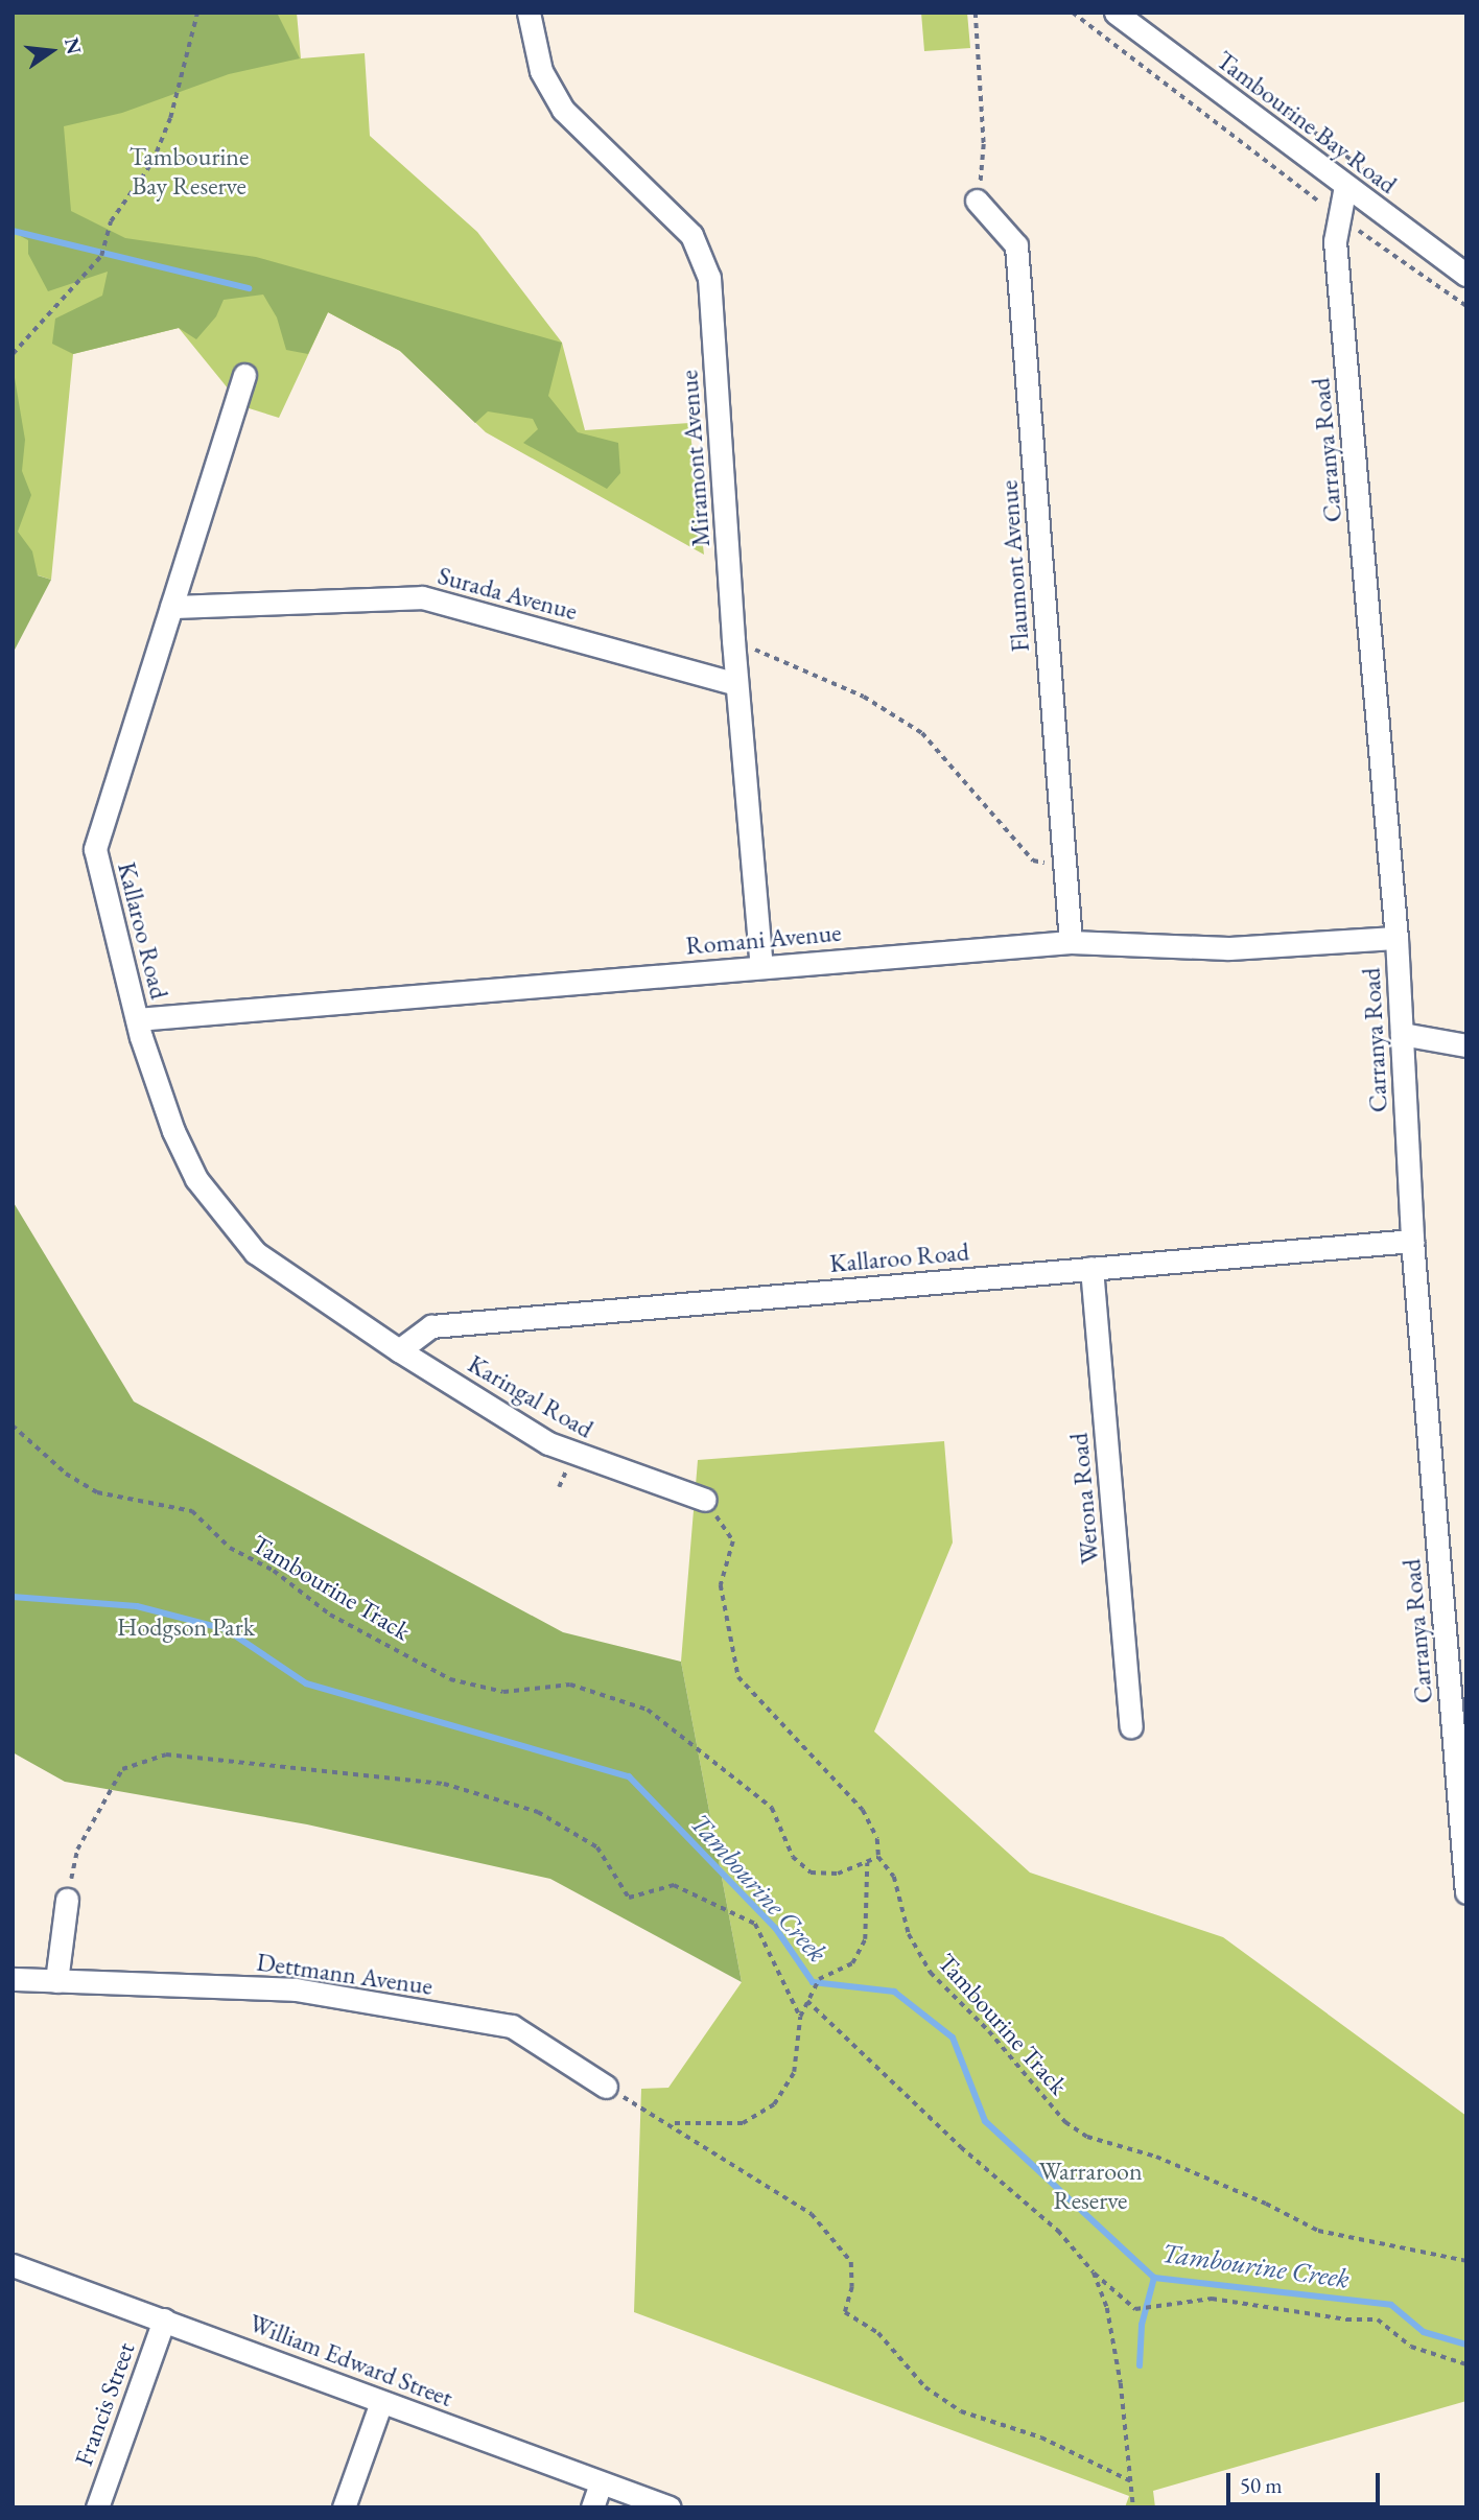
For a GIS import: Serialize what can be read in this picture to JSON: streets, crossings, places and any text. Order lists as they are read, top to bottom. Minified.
{"streets":{"street":["Tambourine Bay Road","Carranya Road","Miramont Avenue","Flaumont Avenue","Surada Avenue","Kallaroo Road","Romani Avenue","Karingal Road","Werona Road","Dettmann Avenue","William Edward Street","Francis Street"],"path":["Tambourine Track"]},"crossings":[["Tambourine Bay Road","Carranya Road"],["Carranya Road","Kallaroo Road"],["Carranya Road","Romani Avenue"],["Miramont Avenue","Surada Avenue"],["Miramont Avenue","Romani Avenue"],["Flaumont Avenue","Romani Avenue"],["Surada Avenue","Kallaroo Road"],["Kallaroo Road","Romani Avenue"],["Kallaroo Road","Karingal Road"],["Kallaroo Road","Werona Road"],["William Edward Street","Francis Street"]],"water":["Tambourine Creek"],"parks":["Tambourine Bay Reserve","Hodgson Park","Warraroon Reserve"],"scale_bar":"50 m","north":"right"}
